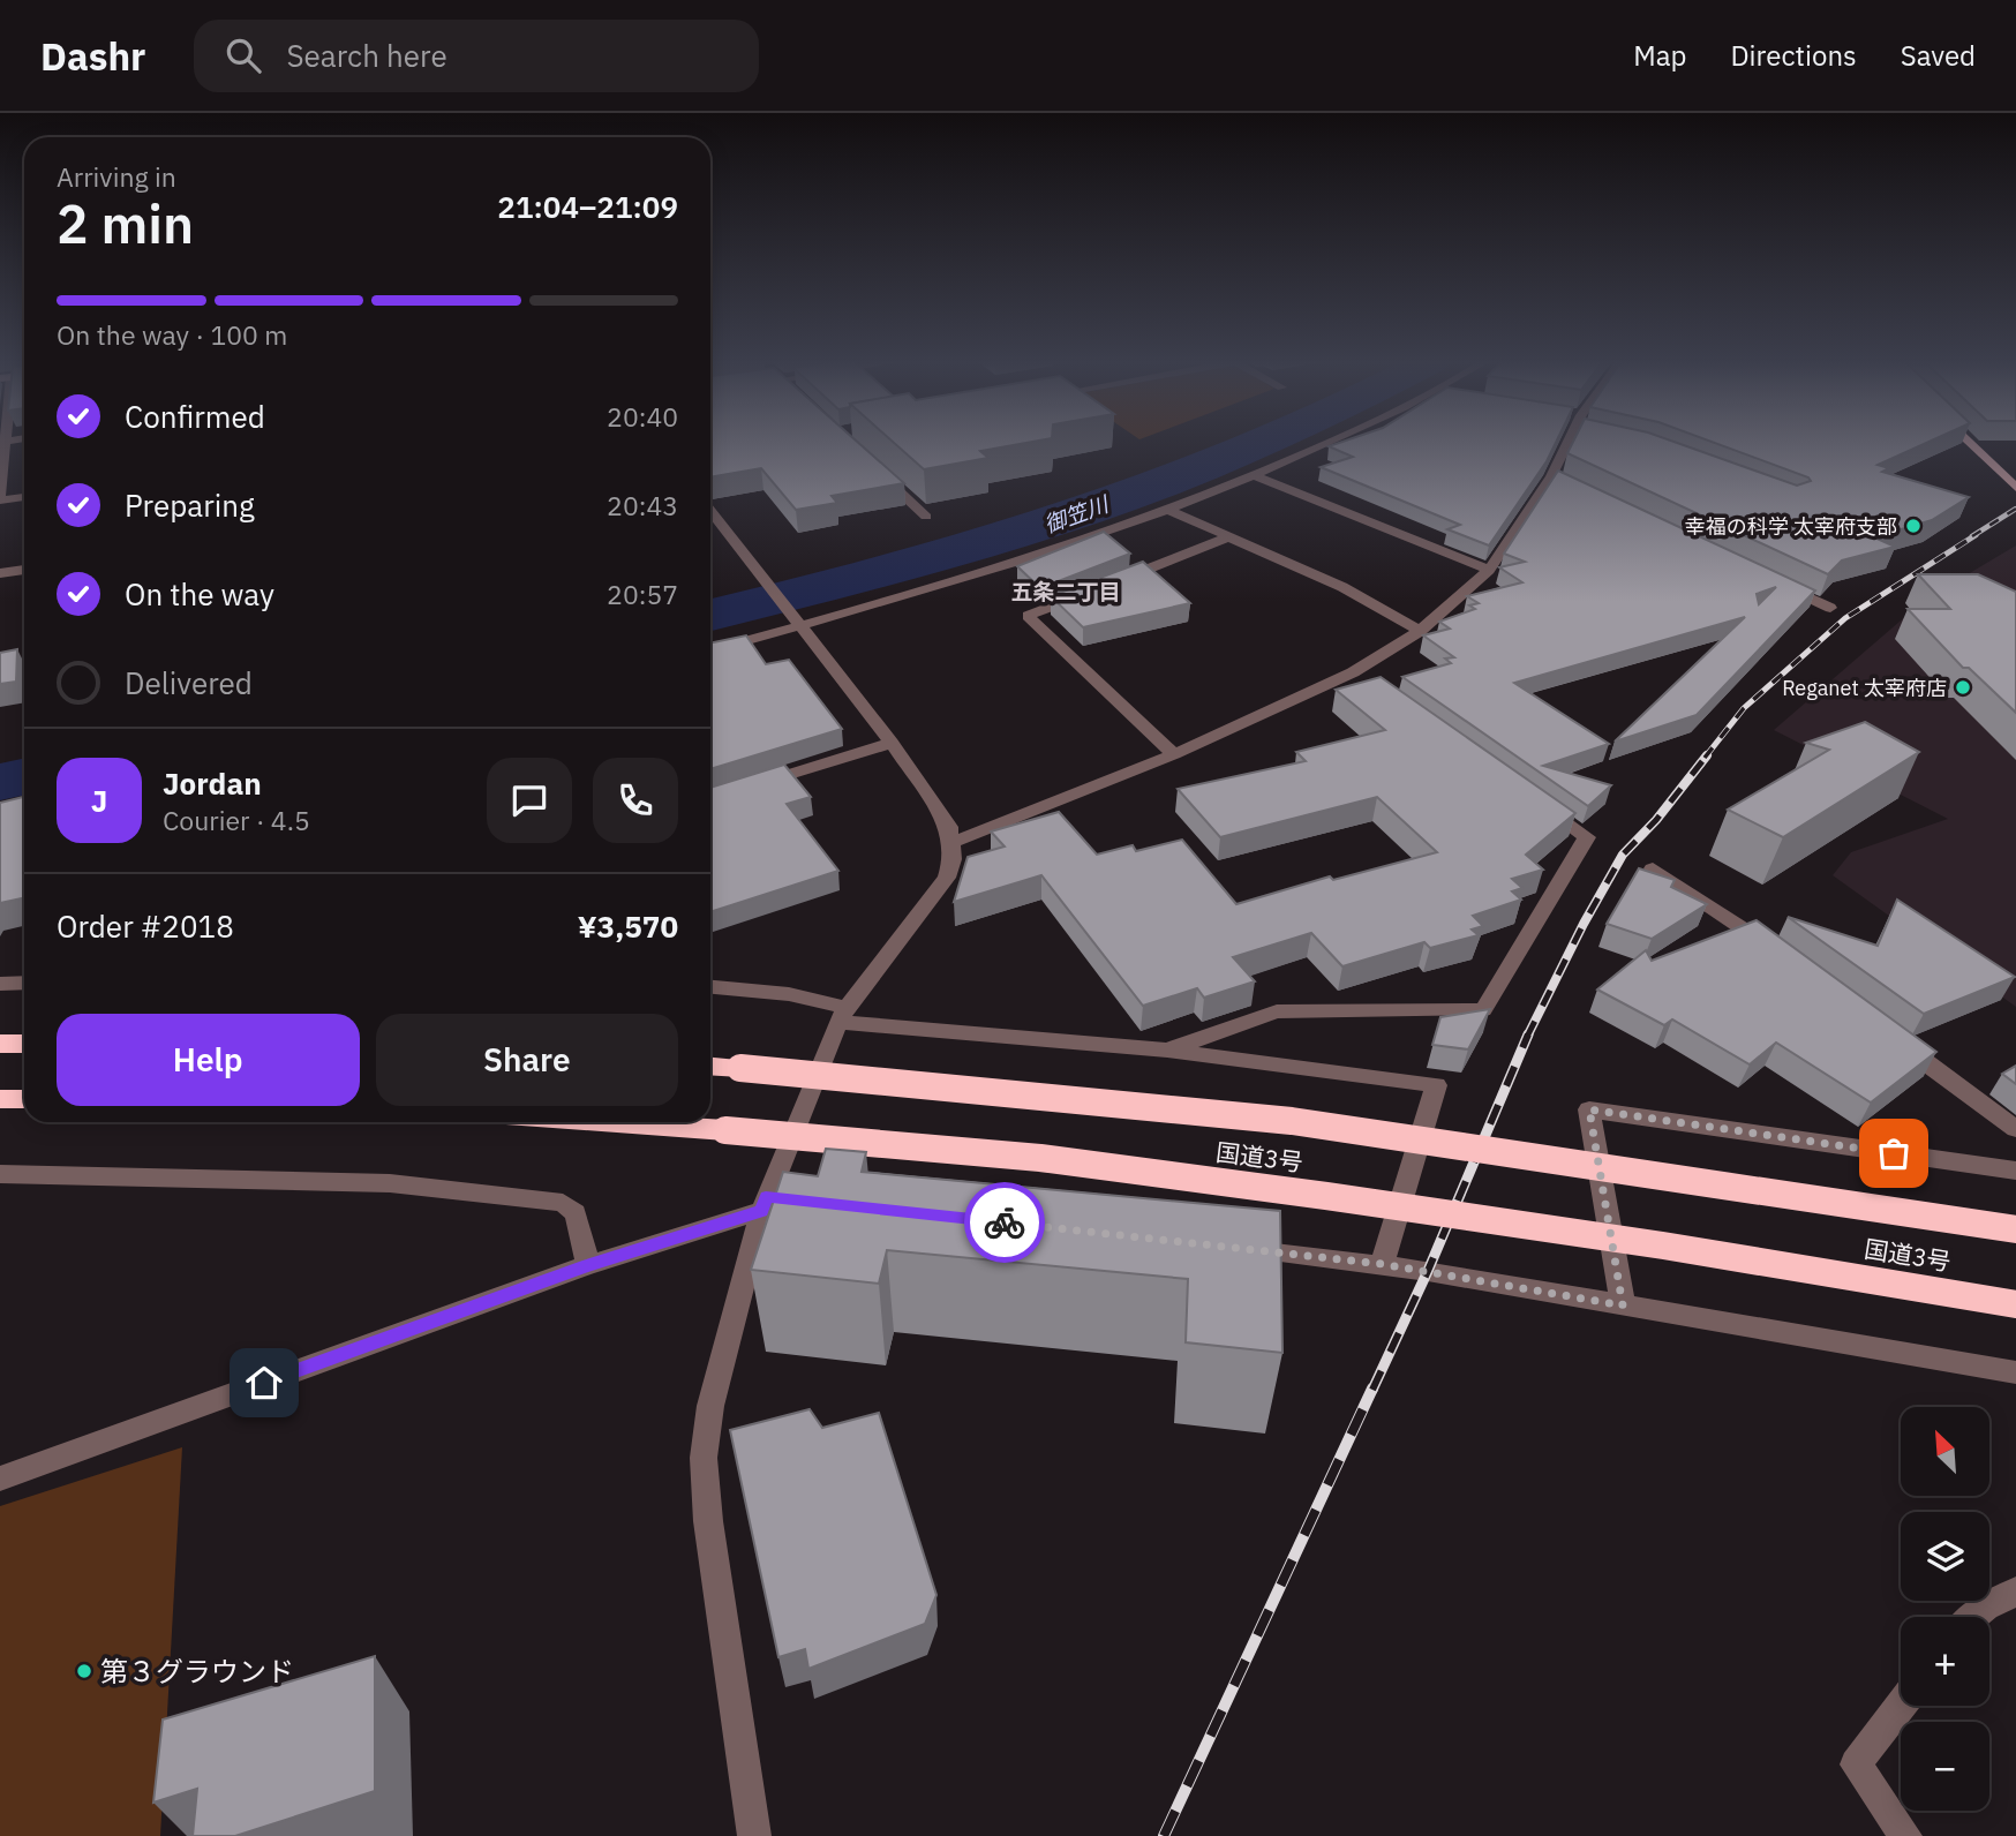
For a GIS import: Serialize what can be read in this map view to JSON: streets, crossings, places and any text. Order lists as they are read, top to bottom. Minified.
{"streets":{"highway":["国道3号"]},"districts":["五条二丁目"],"water":["御笠川"],"places":["幸福の科学 太宰府支部","Reganet 太宰府店","第３グラウンド"],"north":"top left","page":{"header":"Dashr","search":"Search here","nav":["Map","Directions","Saved"],"heading":["2 min","Arriving in","21:04–21:09"],"panel":["Jordan","Courier · 4.5","Order #2018","¥3,570"],"bar":"On the way · 100 m","list":[["Confirmed","20:40"],["Preparing","20:43"],["On the way","20:57"],"Delivered"],"round":"J","buttons":["Help","Share"],"map_buttons":["+","−"]}}
